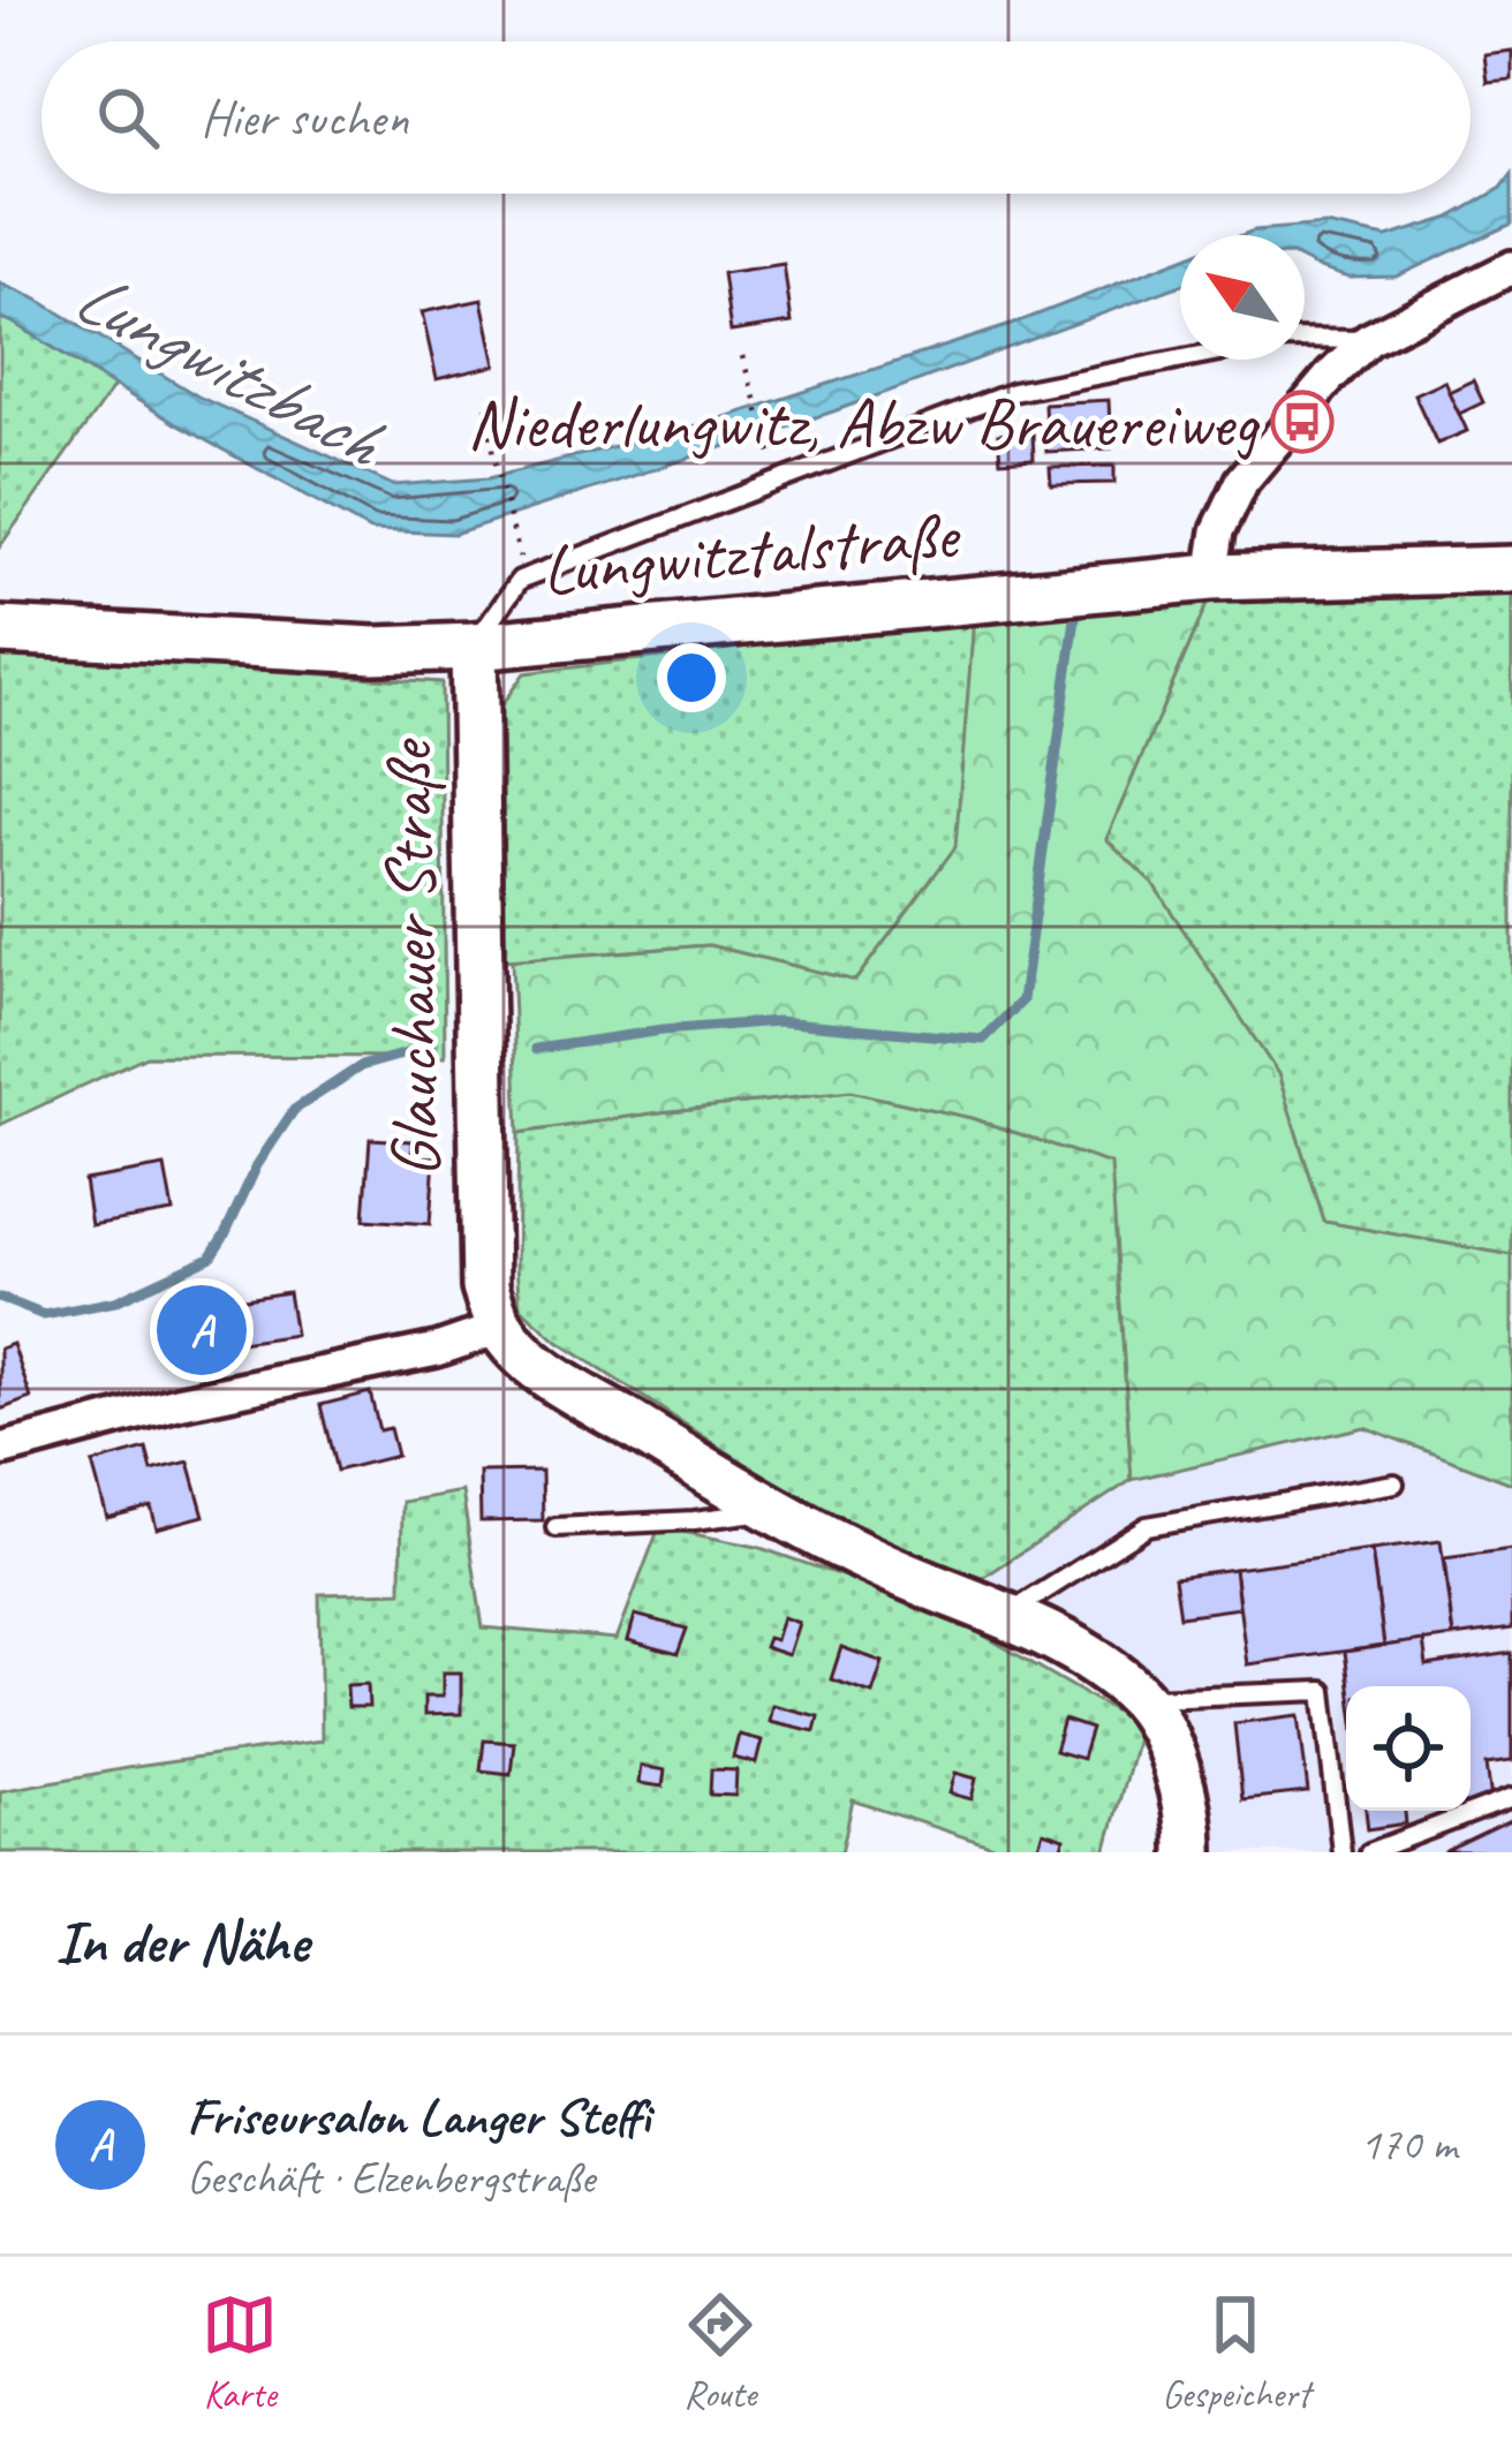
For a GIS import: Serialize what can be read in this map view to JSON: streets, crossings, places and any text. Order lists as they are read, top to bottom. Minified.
{"streets":{"street":["Lungwitztalstraße","Glauchauer Straße"]},"crossings":[["Lungwitztalstraße","Glauchauer Straße"]],"water":["Lungwitzbach"],"places":{"bus stop":["Niederlungwitz, Abzw Brauereiweg"]},"north":"top left","page":{"search":"Hier suchen","pins":"A","heading":"In der Nähe","list":[{"mark":"A","name":"Friseursalon Langer Steffi","note":"Geschäft · Elzenbergstraße","value":"170 m"}],"nav":["Karte","Route","Gespeichert"]}}
